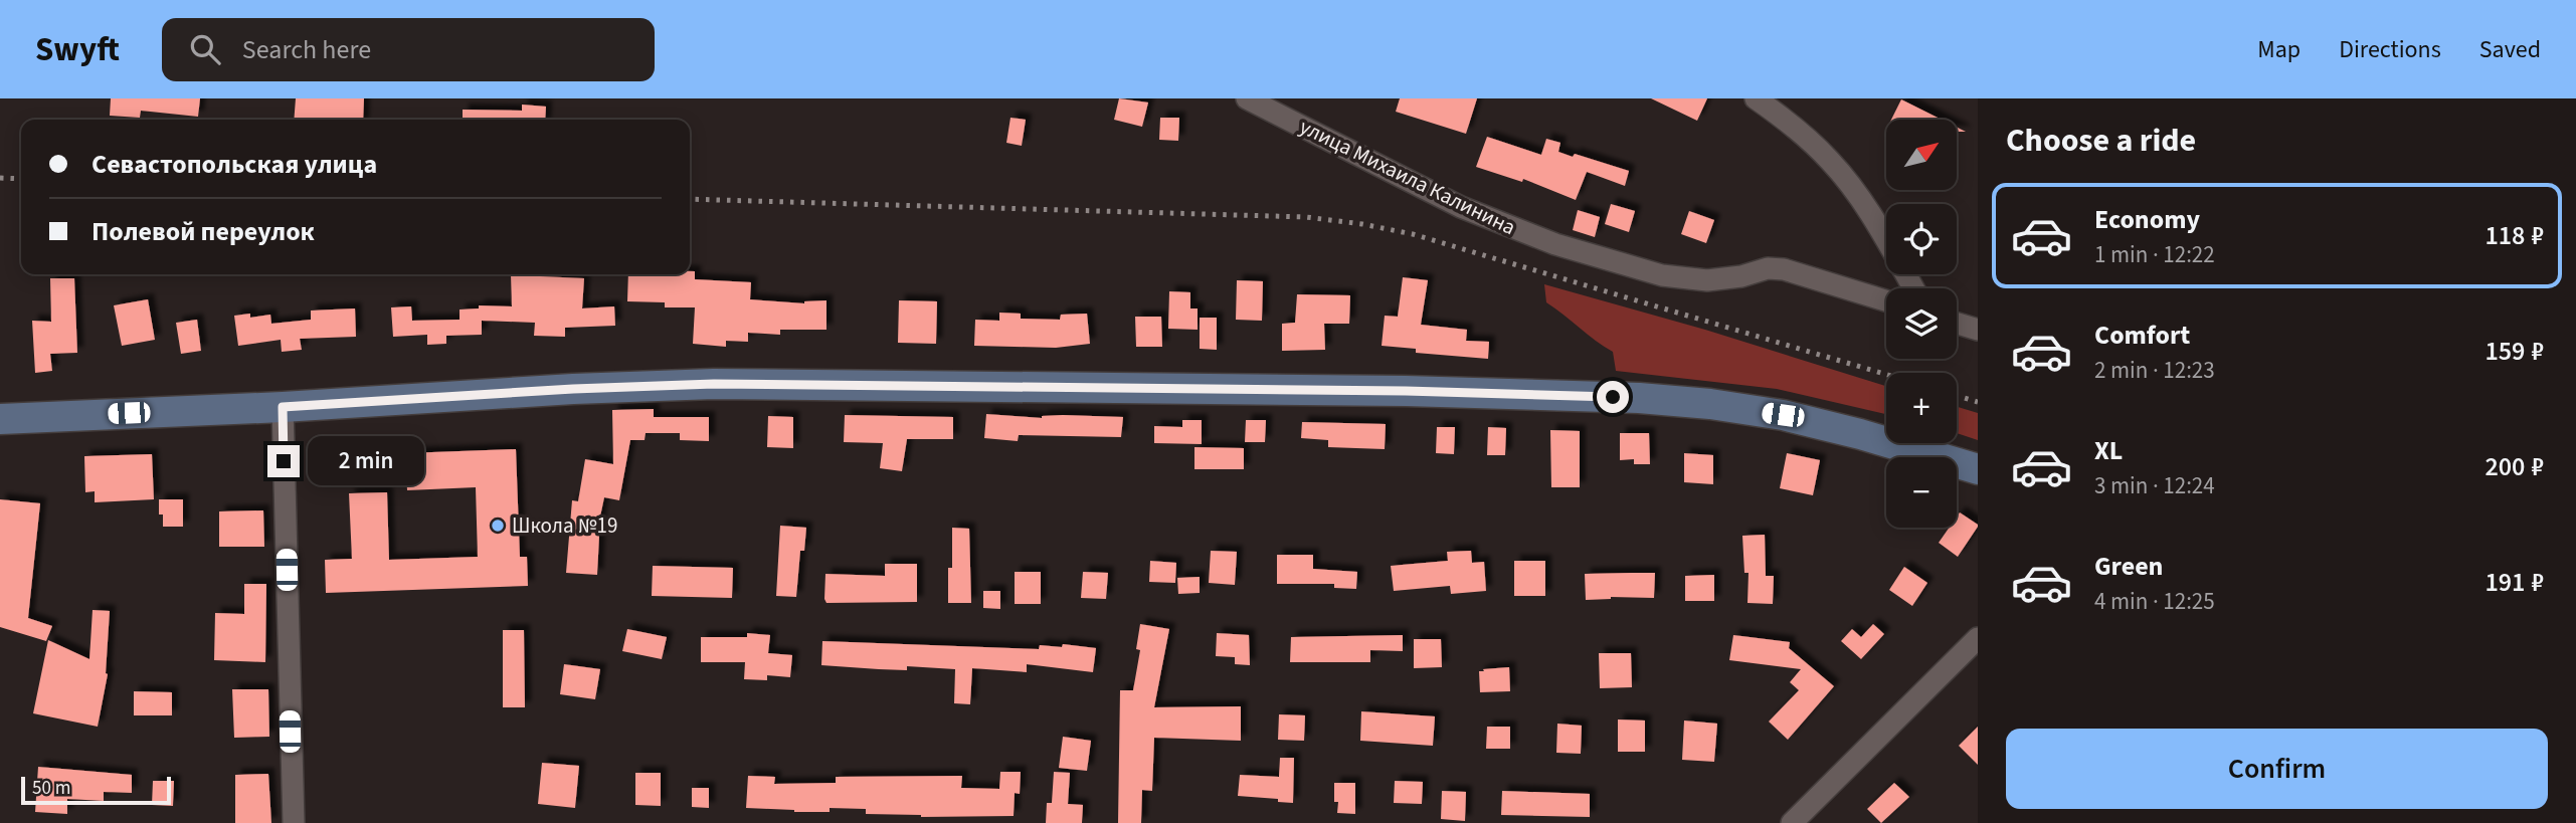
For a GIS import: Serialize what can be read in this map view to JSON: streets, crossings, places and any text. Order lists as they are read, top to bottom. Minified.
{"streets":{"street":["улица Михаила Калинина"]},"places":["Школа №19"],"scale_bar":"50 m","north":"top right","page":{"header":"Swyft","search":"Search here","nav":["Map","Directions","Saved"],"heading":"Choose a ride","map_buttons":["+","−"],"banner":["Севастопольская улица","Полевой переулок"],"list":[{"name":"Economy","note":"1 min · 12:22","value":"118 ₽"},{"name":"Comfort","note":"2 min · 12:23","value":"159 ₽"},{"name":"XL","note":"3 min · 12:24","value":"200 ₽"},{"name":"Green","note":"4 min · 12:25","value":"191 ₽"}],"bubble":"2 min","buttons":"Confirm","scale":"50 m"}}
